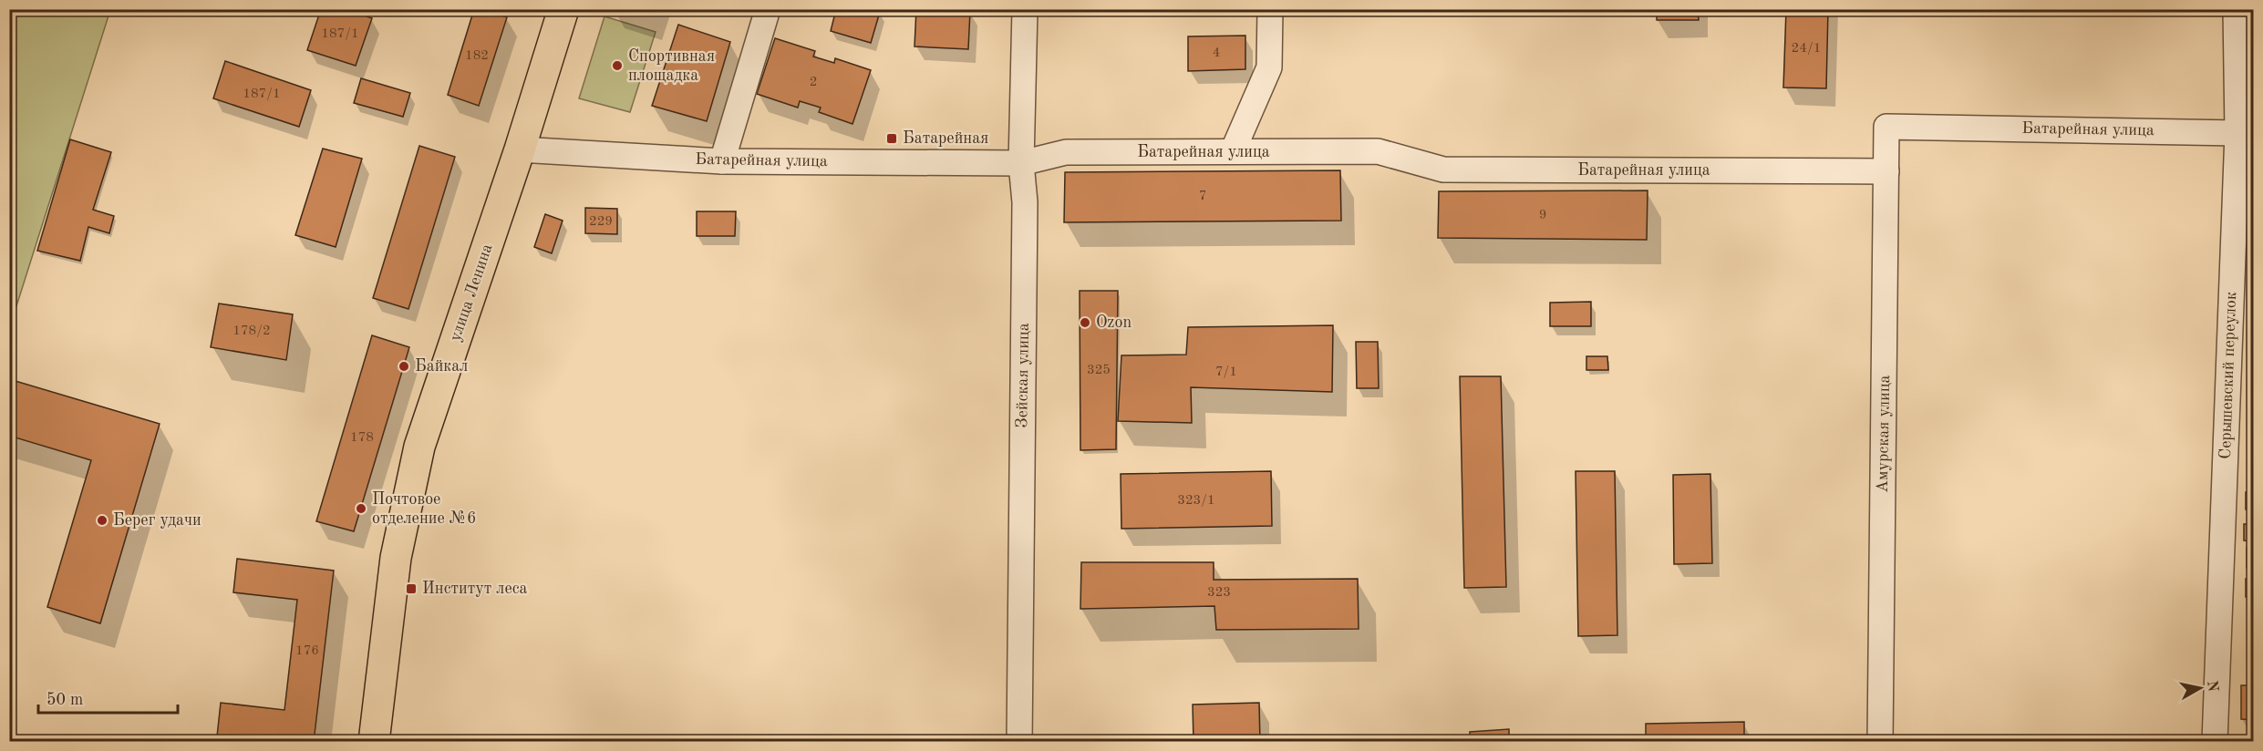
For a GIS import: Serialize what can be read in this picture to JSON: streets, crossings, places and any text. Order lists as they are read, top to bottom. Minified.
{"streets":{"main road":["улица Ленина"],"street":["Батарейная улица","Зейская улица","Серышевский переулок","Амурская улица"]},"crossings":[["Батарейная улица","улица Ленина"],["Батарейная улица","Зейская улица"],["Батарейная улица","Серышевский переулок"],["Батарейная улица","Амурская улица"]],"places":{"other":["Спортивная площадка","Ozon","Байкал","Почтовое отделение №6","Берег удачи"],"transit":["Батарейная","Институт леса"]},"house_numbers":["187/1","24/1","4","182","2","187/1","7","9","229","178/2","325","7/1","178","323/1","323","176"],"scale_bar":"50 m","north":"right"}
